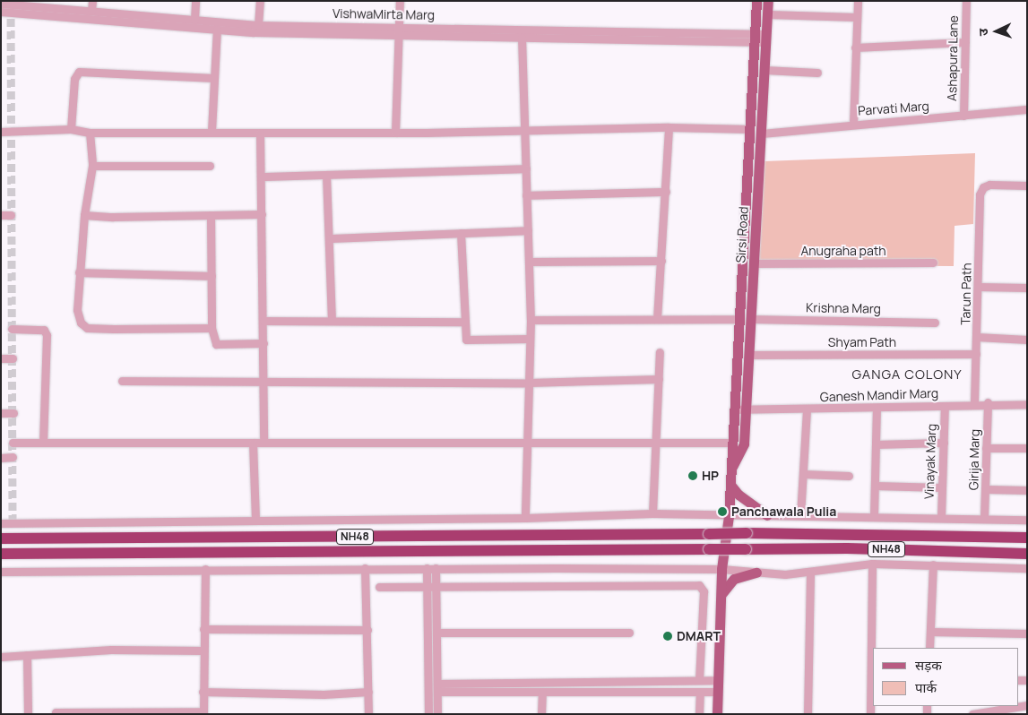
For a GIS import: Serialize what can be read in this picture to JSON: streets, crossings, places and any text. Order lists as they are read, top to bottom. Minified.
{"streets":{"highway":["NH48"],"main road":["Sirsi Road"],"street":["VishwaMirta Marg","Ashapura Lane","Parvati Marg","Anugraha path","Tarun Path","Krishna Marg","Shyam Path","Ganesh Mandir Marg","Girija Marg","Vinayak Marg"]},"crossings":[["VishwaMirta Marg","Sirsi Road"],["Ashapura Lane","Parvati Marg"],["Parvati Marg","Sirsi Road"],["Sirsi Road","Anugraha path"],["Sirsi Road","Krishna Marg"],["Sirsi Road","Shyam Path"],["Sirsi Road","Ganesh Mandir Marg"],["Tarun Path","Shyam Path"],["Tarun Path","Ganesh Mandir Marg"],["Ganesh Mandir Marg","Girija Marg"],["Ganesh Mandir Marg","Vinayak Marg"]],"districts":["GANGA COLONY"],"places":["HP","Panchawala Pulia","DMART"],"legend":["सड़क","पार्क"],"north":"left"}
